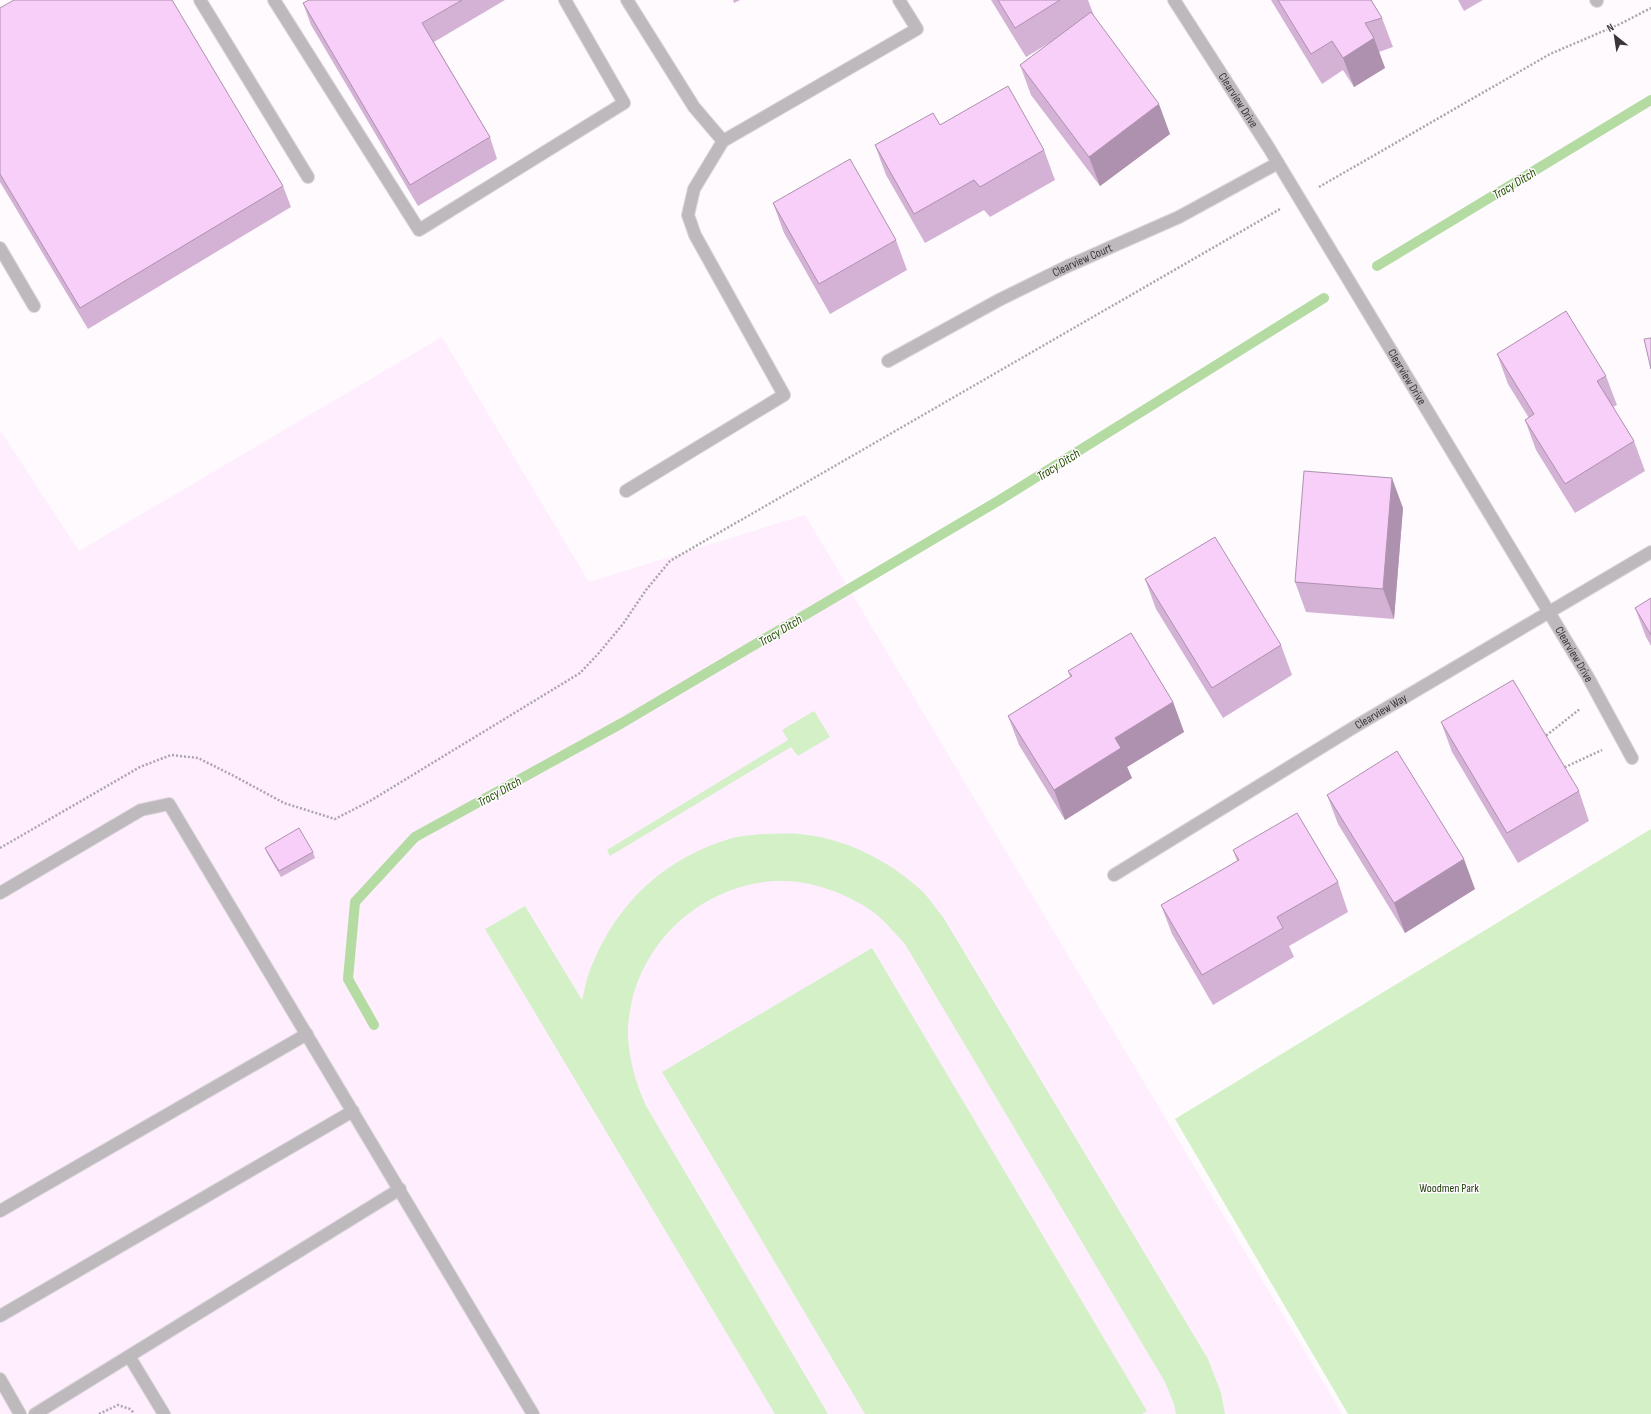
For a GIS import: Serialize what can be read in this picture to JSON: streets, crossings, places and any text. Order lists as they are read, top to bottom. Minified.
{"streets":{"street":["Clearview Drive","Clearview Court","Clearview Way"]},"crossings":[["Clearview Drive","Clearview Court"],["Clearview Drive","Clearview Way"]],"water":["Tracy Ditch"],"parks":["Woodmen Park"],"north":"top left"}
